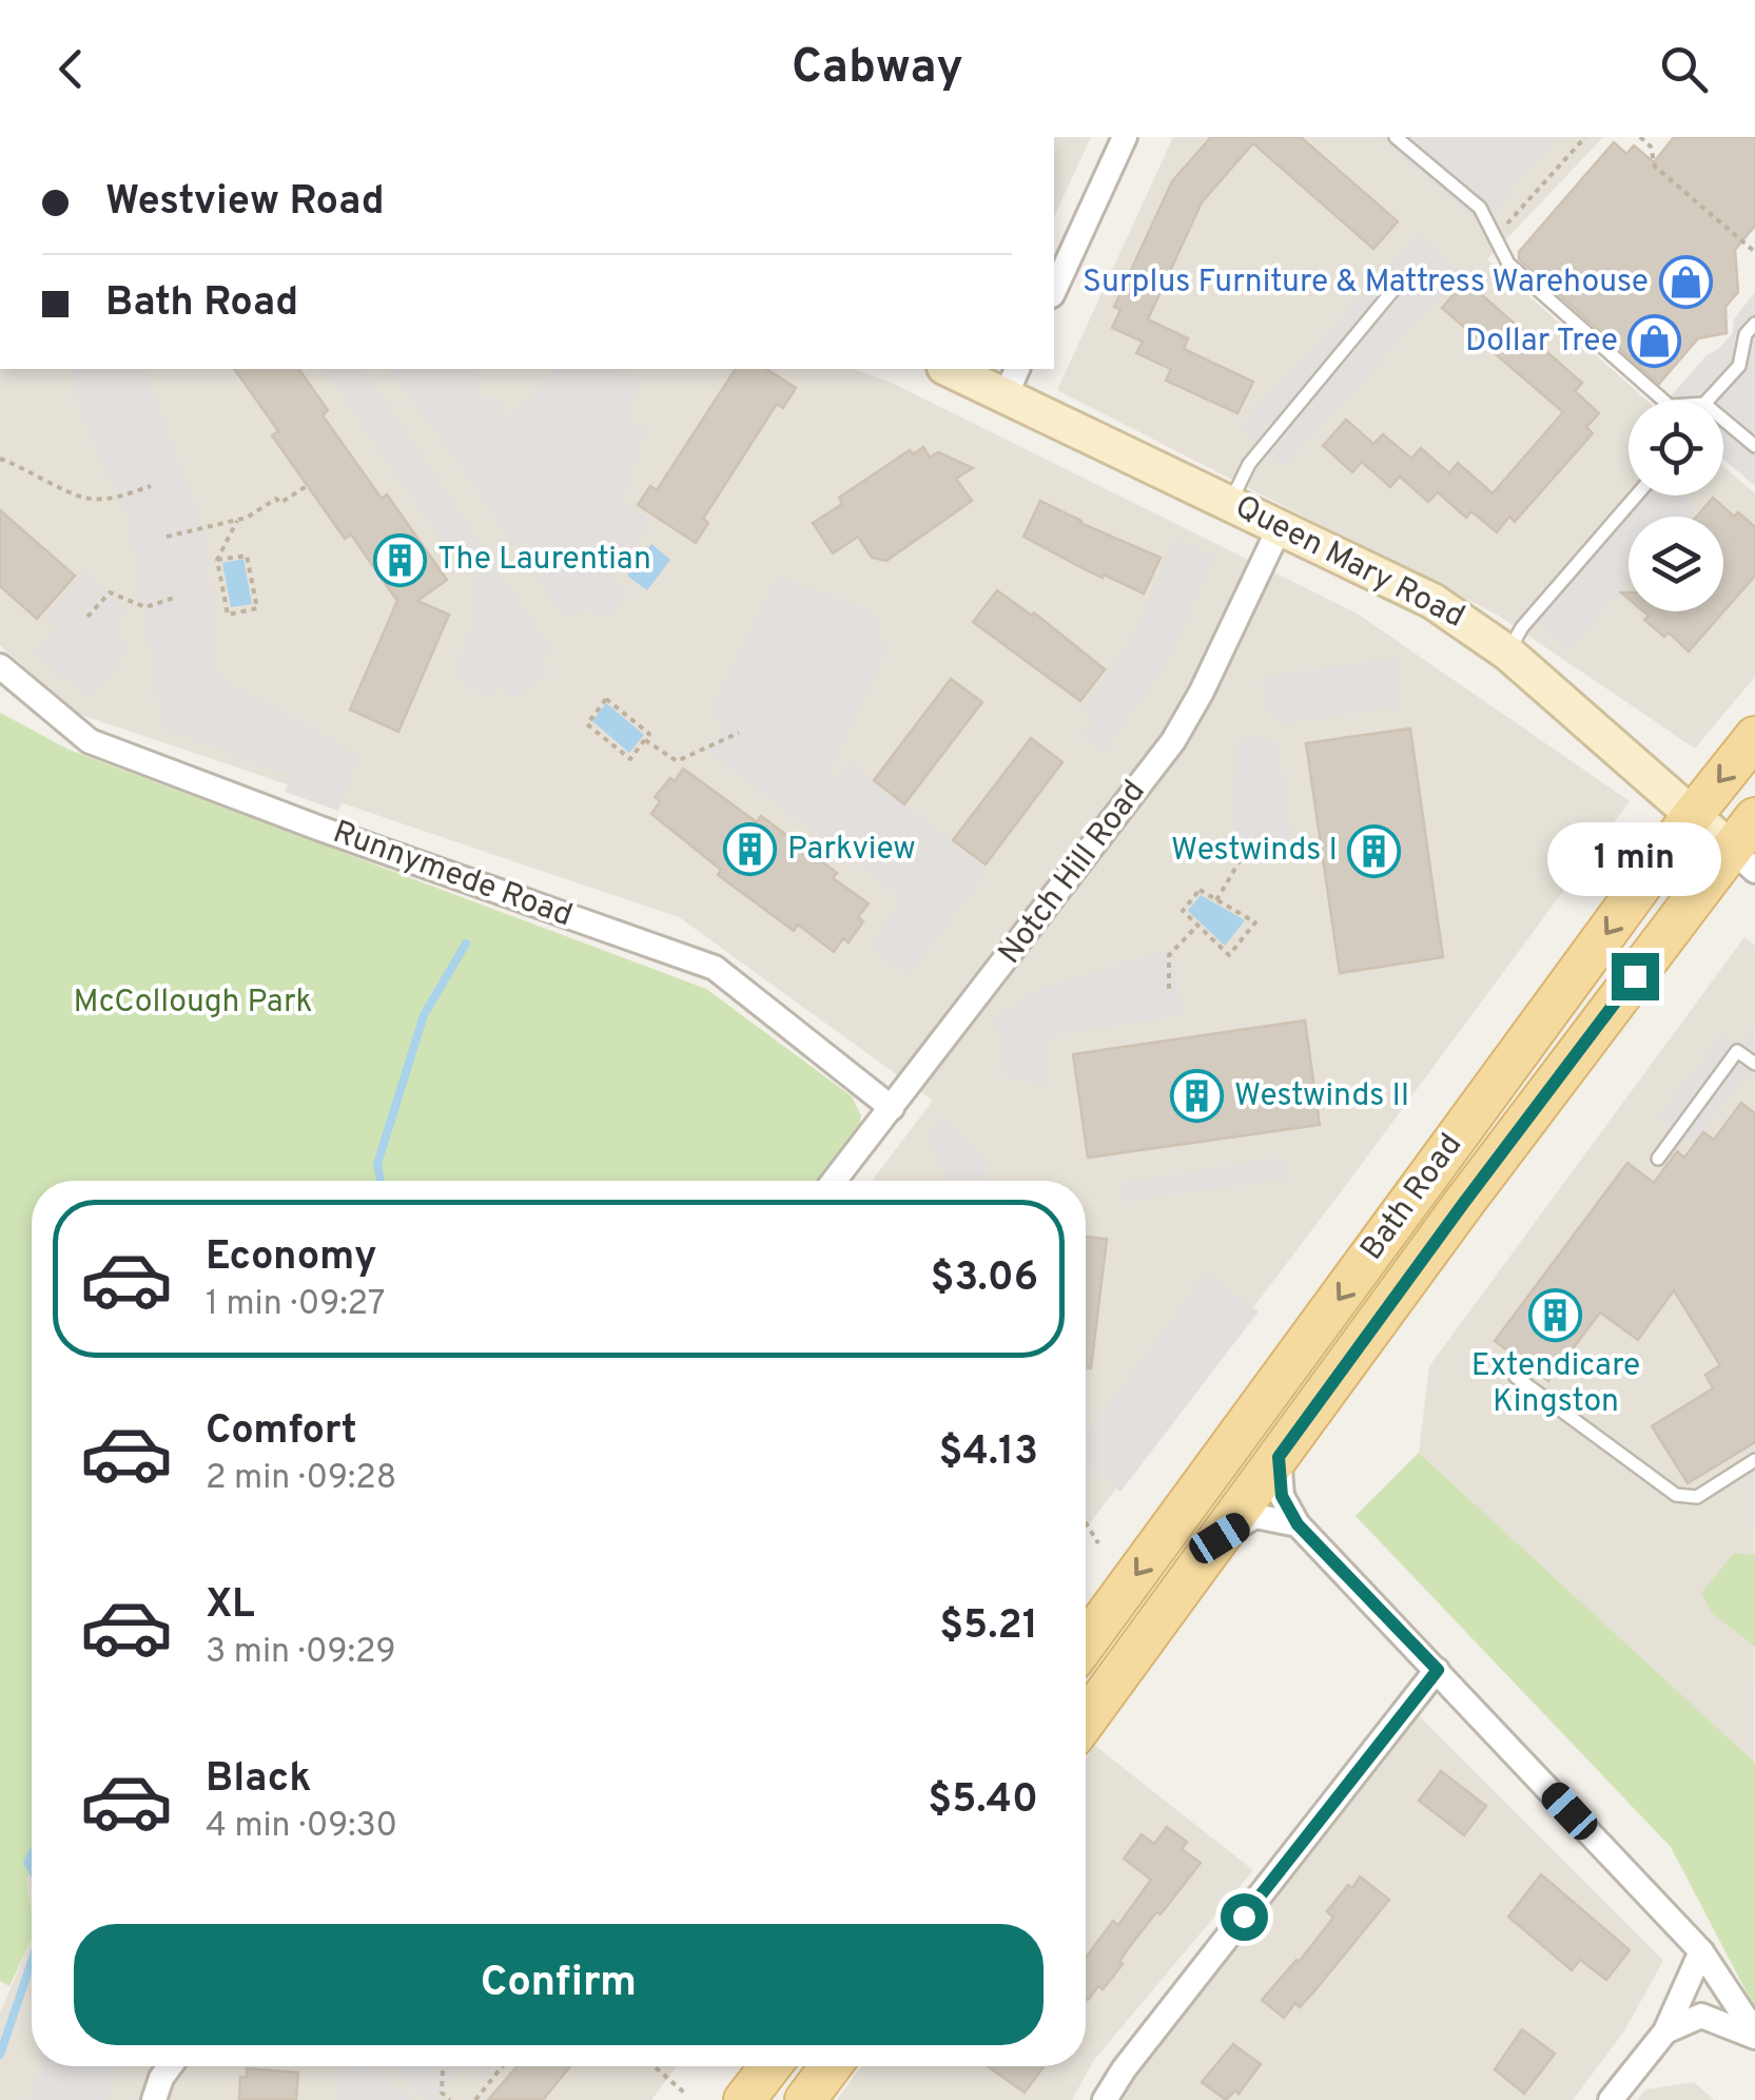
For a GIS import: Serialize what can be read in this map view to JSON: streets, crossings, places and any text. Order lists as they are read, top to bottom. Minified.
{"streets":{"main road":["Bath Road"],"street":["Queen Mary Road","Notch Hill Road","Runnymede Road"]},"crossings":[["Queen Mary Road","Notch Hill Road"],["Queen Mary Road","Bath Road"],["Notch Hill Road","Runnymede Road"]],"parks":["McCollough Park"],"places":{"shop":["Surplus Furniture & Mattress Warehouse","Dollar Tree"],"building":["The Laurentian","Parkview","Westwinds I","Westwinds II","Extendicare Kingston"]},"page":{"header":"Cabway","banner":["Westview Road","Bath Road"],"bubble":"1 min","list":[{"name":"Economy","note":"1 min · 09:27","value":"$3.06"},{"name":"Comfort","note":"2 min · 09:28","value":"$4.13"},{"name":"XL","note":"3 min · 09:29","value":"$5.21"},{"name":"Black","note":"4 min · 09:30","value":"$5.40"}],"buttons":"Confirm"}}
